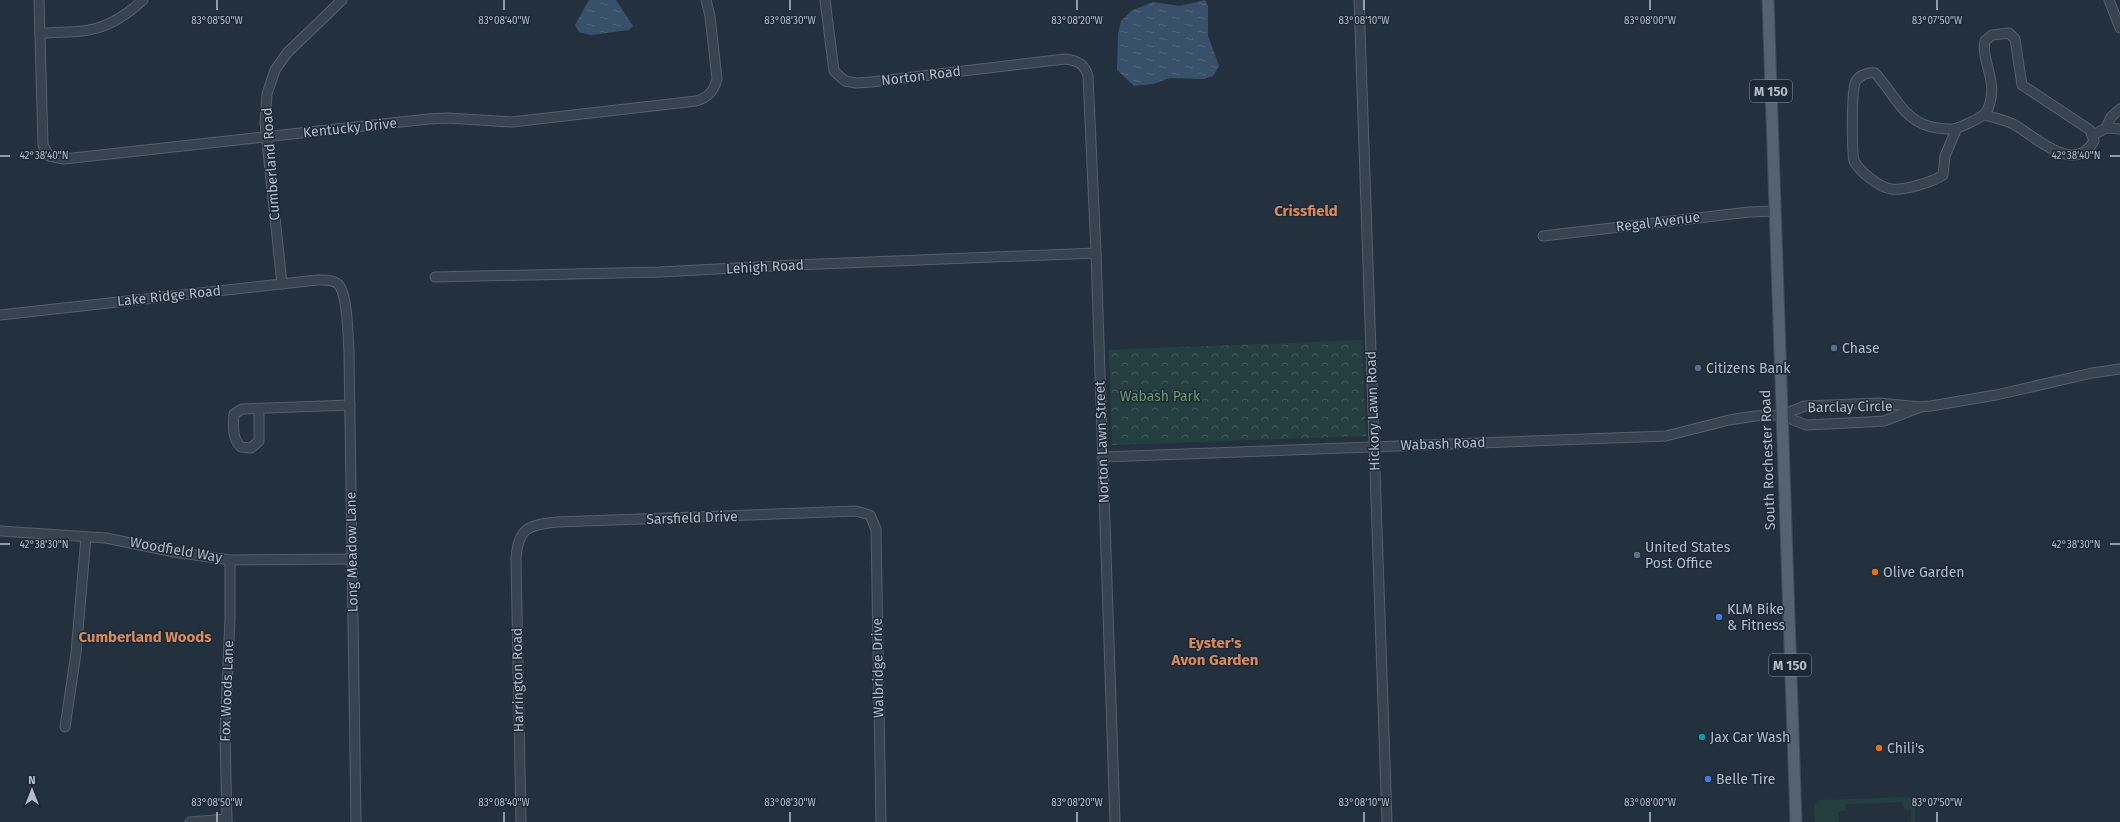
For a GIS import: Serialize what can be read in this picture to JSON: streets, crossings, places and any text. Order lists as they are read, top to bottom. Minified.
{"streets":{"main road":["M 150","South Rochester Road"],"street":["Norton Road","Kentucky Drive","Cumberland Road","Regal Avenue","Lehigh Road","Lake Ridge Road","Barclay Circle","Hickory Lawn Road","Norton Lawn Street","Wabash Road","Sarsfield Drive","Woodfield Way","Long Meadow Lane","Walbridge Drive","Harrington Road","Fox Woods Lane"]},"crossings":[["Norton Road","Norton Lawn Street"],["Kentucky Drive","Cumberland Road"],["Cumberland Road","Lake Ridge Road"],["Regal Avenue","South Rochester Road"],["Lehigh Road","Norton Lawn Street"],["Lake Ridge Road","Long Meadow Lane"],["Barclay Circle","Wabash Road"],["Barclay Circle","South Rochester Road"],["Hickory Lawn Road","Wabash Road"],["Norton Lawn Street","Wabash Road"],["Wabash Road","South Rochester Road"],["Sarsfield Drive","Walbridge Drive"],["Sarsfield Drive","Harrington Road"],["Woodfield Way","Long Meadow Lane"],["Woodfield Way","Fox Woods Lane"]],"districts":["Crissfield","Cumberland Woods","Eyster's Avon Garden"],"parks":["Wabash Park"],"places":["Chase","Citizens Bank","United States Post Office","Olive Garden","KLM Bike & Fitness","Jax Car Wash","Chili's","Belle Tire"],"north":"top","coordinates":["83°08'50\"W","83°08'40\"W","83°08'30\"W","83°08'20\"W","83°08'10\"W","83°08'00\"W","83°07'50\"W","42°38'40\"N","42°38'30\"N"]}
